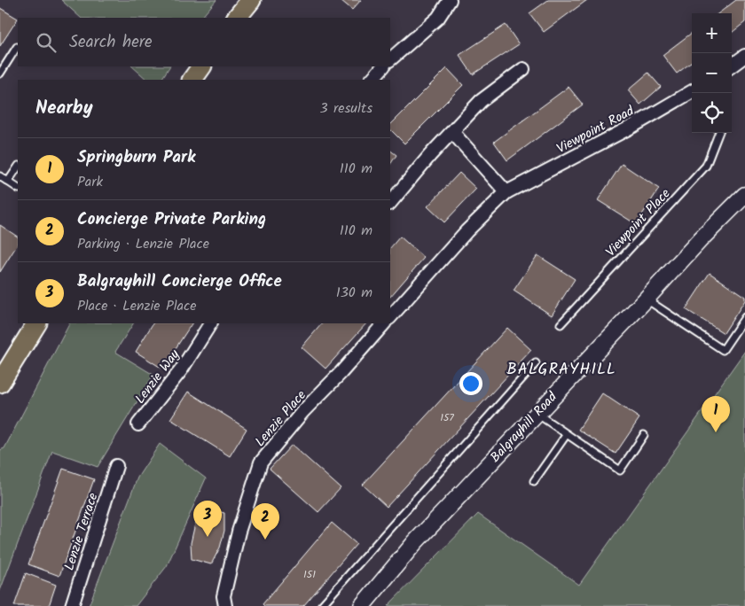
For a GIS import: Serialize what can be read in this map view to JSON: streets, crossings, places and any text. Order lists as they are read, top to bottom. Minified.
{"streets":{"street":["Viewpoint Road","Lenzie Way","Lenzie Place","Balgrayhill Road","Lenzie Terrace"],"lane":["Viewpoint Place"]},"districts":["BALGRAYHILL"],"house_numbers":["157","151"],"page":{"map_buttons":["+","−"],"search":"Search here","heading":["Nearby","3 results"],"list":[{"mark":"1","name":"Springburn Park","note":"Park","value":"110 m"},{"mark":"2","name":"Concierge Private Parking","note":"Parking · Lenzie Place","value":"110 m"},{"mark":"3","name":"Balgrayhill Concierge Office","note":"Place · Lenzie Place","value":"130 m"}],"pins":["1","3","2"]}}
